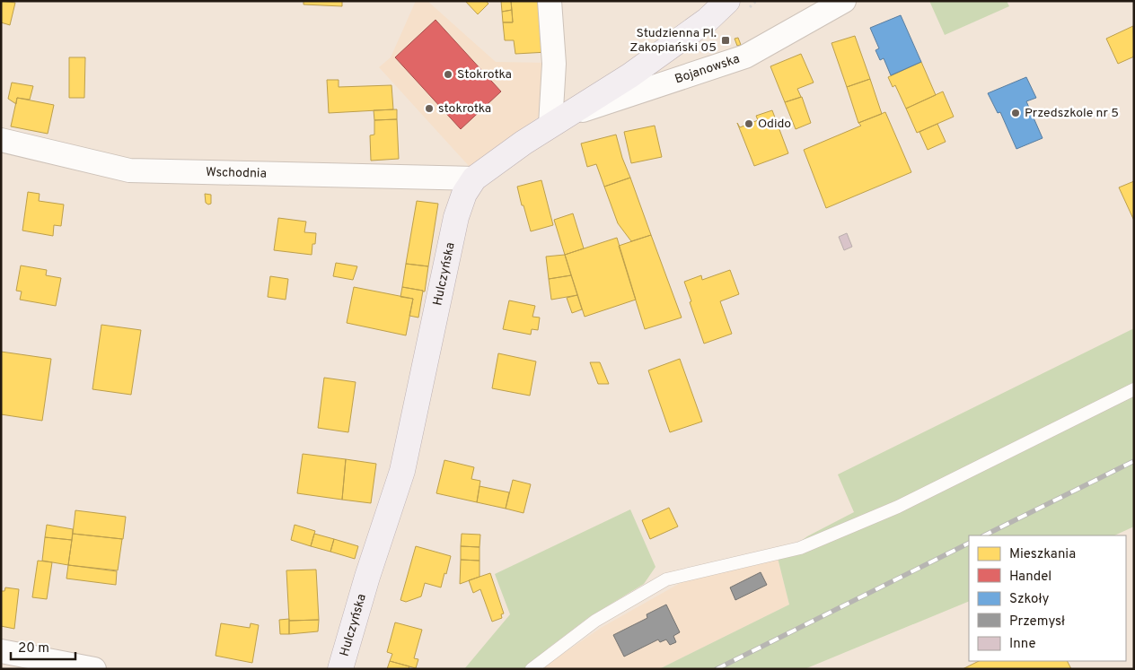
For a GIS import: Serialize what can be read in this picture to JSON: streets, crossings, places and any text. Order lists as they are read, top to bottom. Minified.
{"streets":{"main road":["Hulczyńska"],"street":["Bojanowska","Wschodnia"]},"crossings":[["Bojanowska","Hulczyńska"],["Wschodnia","Hulczyńska"]],"places":{"transit":["Studzienna Pl. Zakopiański 05"],"other":["Stokrotka","stokrotka","Przedszkole nr 5","Odido"]},"legend":["Mieszkania","Handel","Szkoły","Przemysł","Inne"],"scale_bar":"20 m"}
